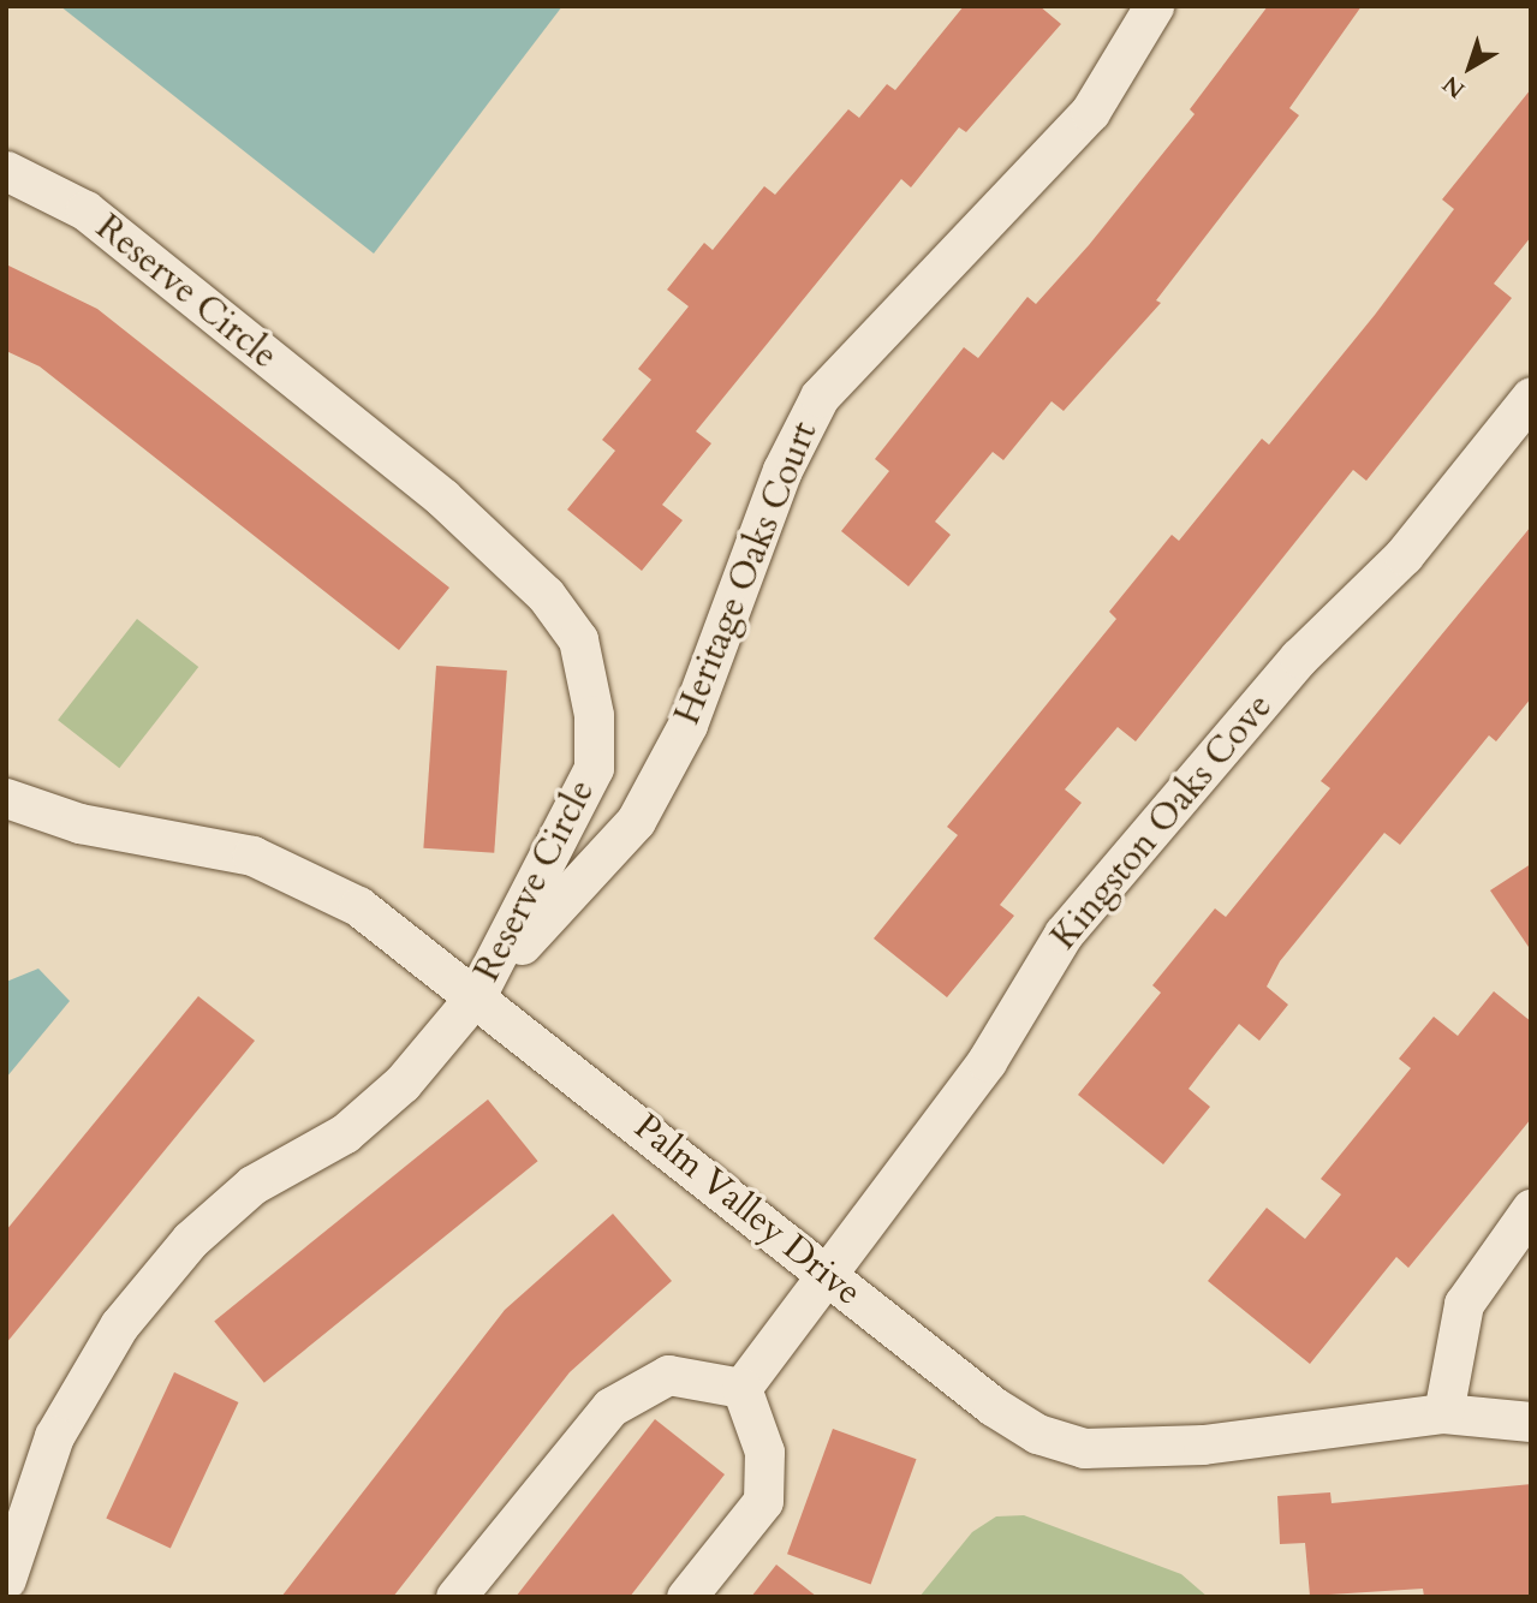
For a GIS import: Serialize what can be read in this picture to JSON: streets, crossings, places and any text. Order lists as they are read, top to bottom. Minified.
{"streets":{"street":["Reserve Circle","Heritage Oaks Court","Kingston Oaks Cove","Palm Valley Drive"]},"crossings":[["Reserve Circle","Heritage Oaks Court"],["Reserve Circle","Palm Valley Drive"],["Heritage Oaks Court","Palm Valley Drive"],["Kingston Oaks Cove","Palm Valley Drive"]],"north":"bottom left"}
